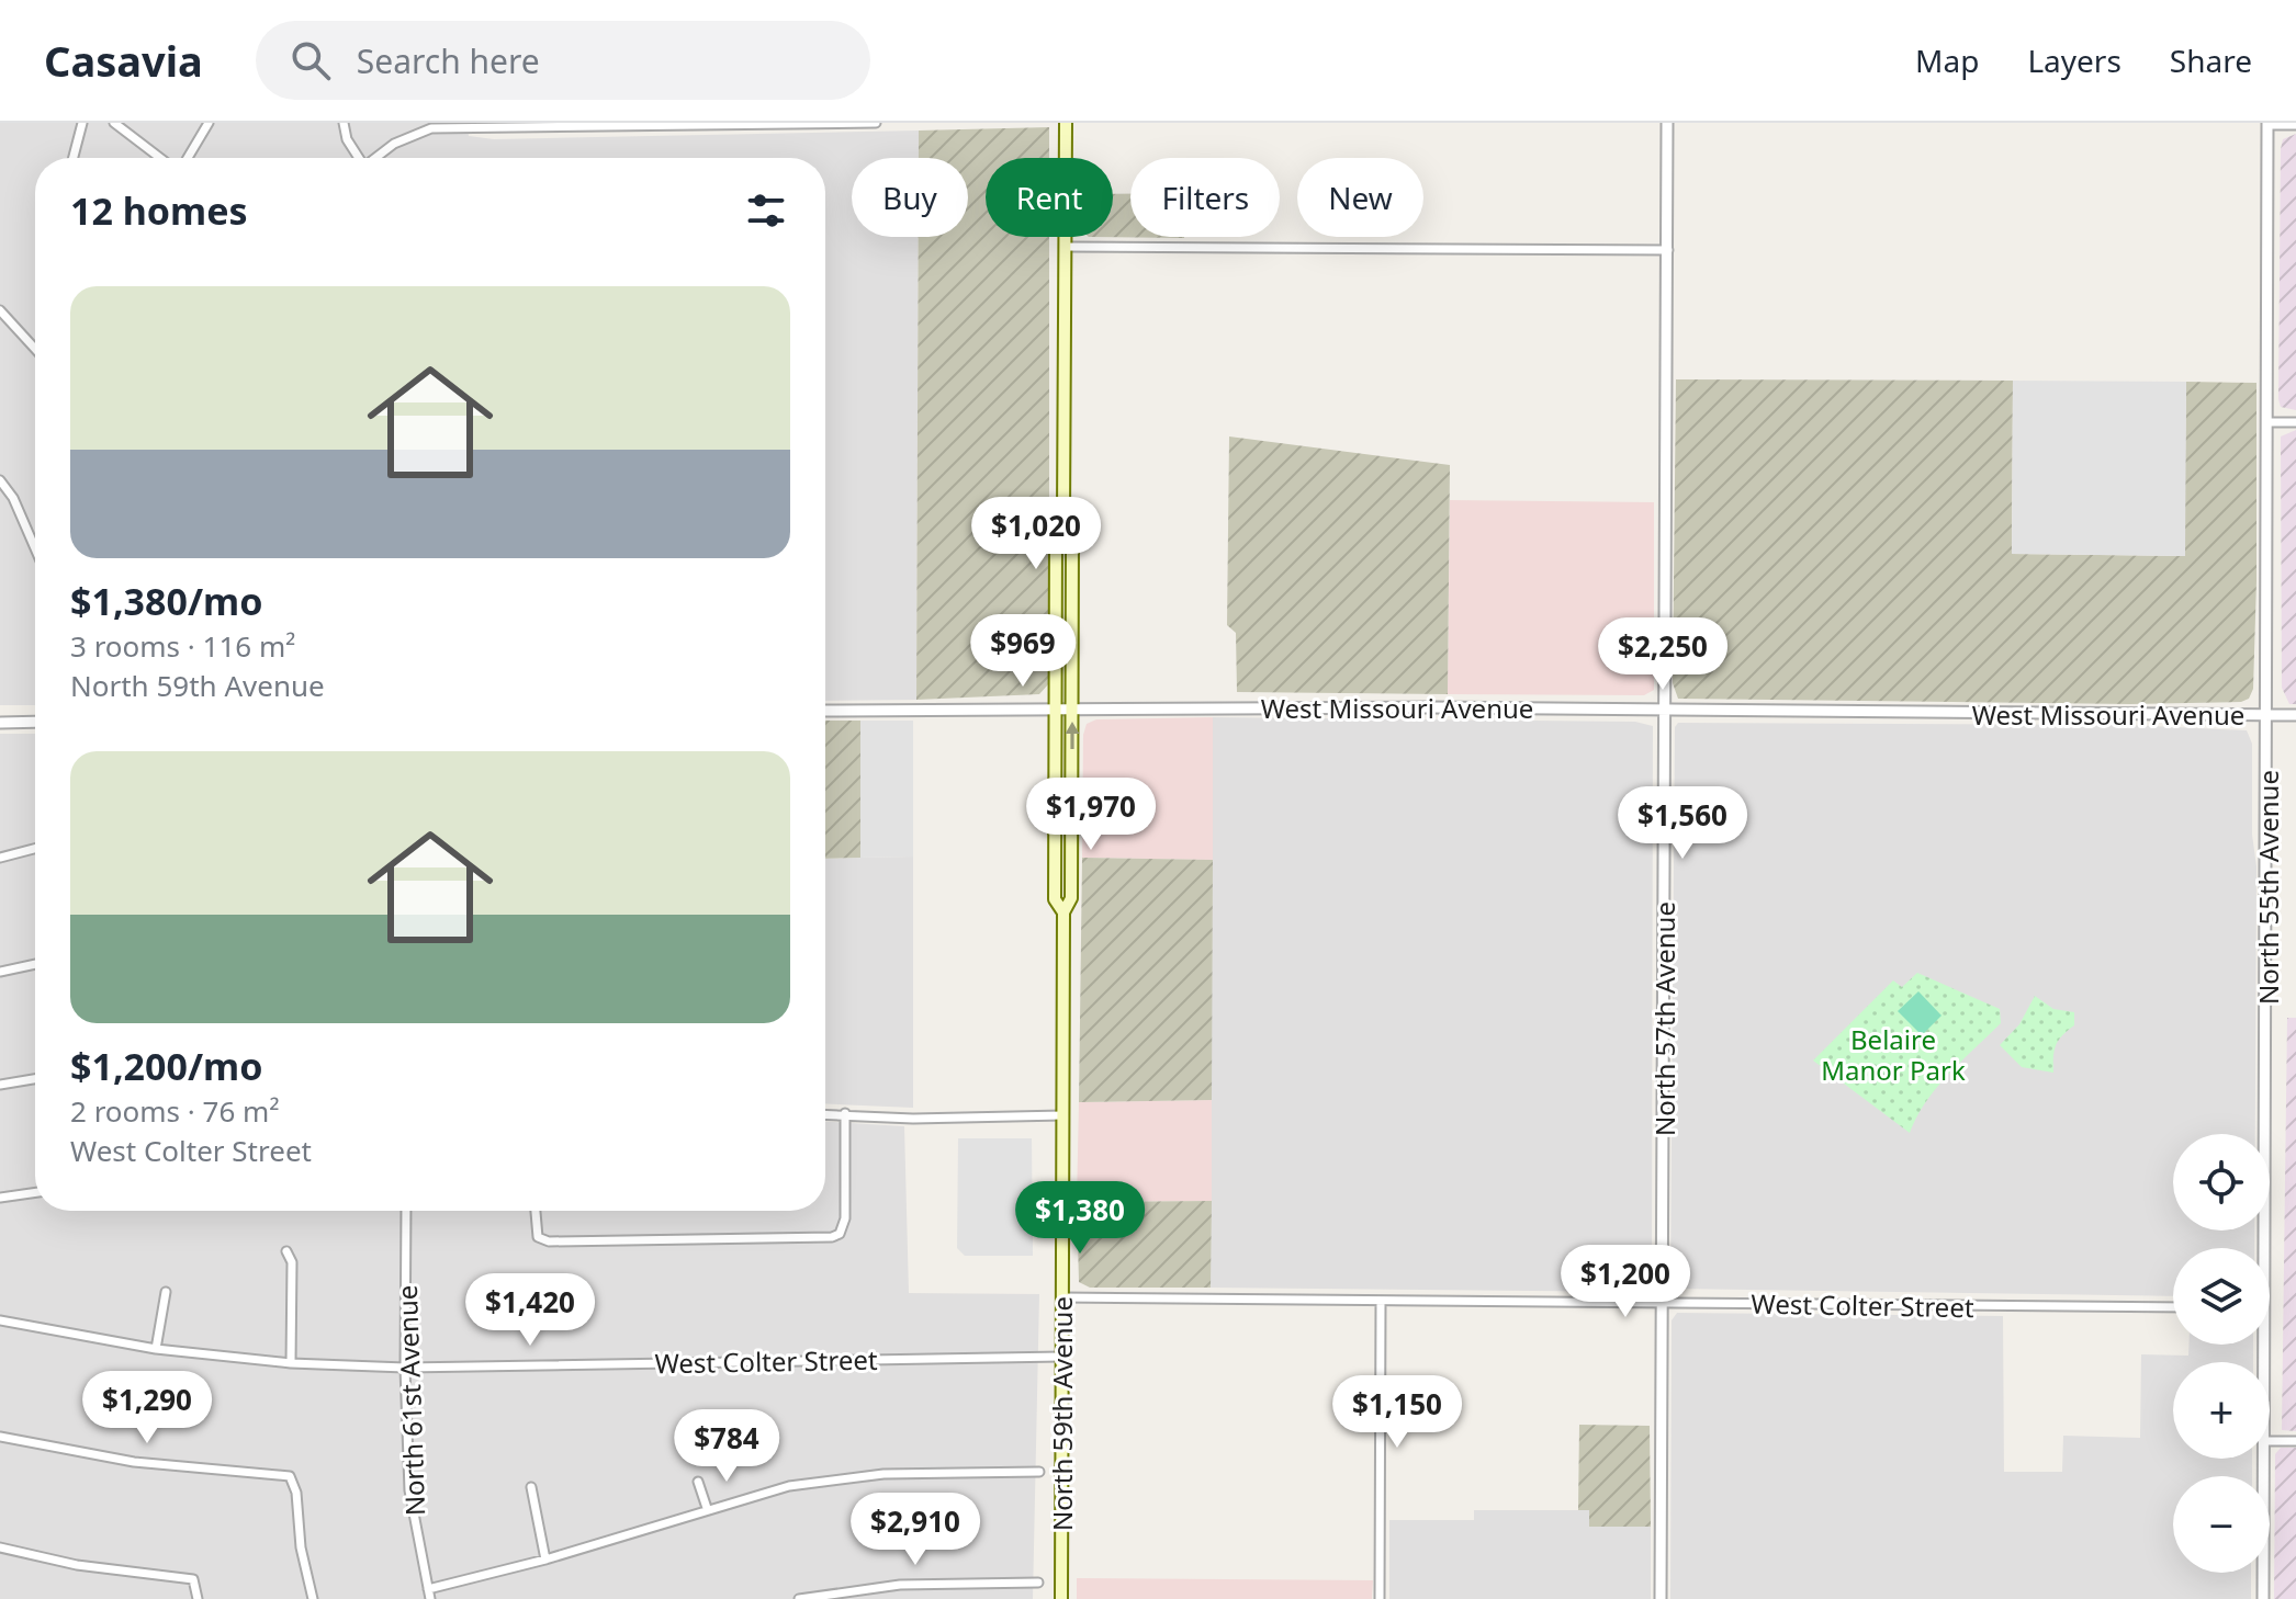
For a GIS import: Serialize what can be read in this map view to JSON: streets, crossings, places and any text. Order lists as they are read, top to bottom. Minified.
{"streets":{"main road":["North 59th Avenue"],"street":["West Missouri Avenue","North 55th Avenue","North 57th Avenue","West Colter Street","North 61st Avenue"]},"crossings":[["West Missouri Avenue","North 55th Avenue"],["West Missouri Avenue","North 57th Avenue"],["West Missouri Avenue","North 59th Avenue"],["North 57th Avenue","West Colter Street"],["West Colter Street","North 61st Avenue"],["West Colter Street","North 59th Avenue"]],"parks":["Belaire Manor Park"],"page":{"header":"Casavia","search":"Search here","nav":["Map","Layers","Share"],"chip":["Buy","Rent","Filters","New"],"heading":"12 homes","list":[{"name":"$1,380/mo","note":"3 rooms · 116 m² · North 59th Avenue"},{"name":"$1,200/mo","note":"2 rooms · 76 m² · West Colter Street"}],"price":["$1,020","$969","$2,250","$1,970","$1,560","$1,380","$1,200","$1,420","$1,290","$1,150","$784","$2,910"],"map_buttons":["+","−"]}}
